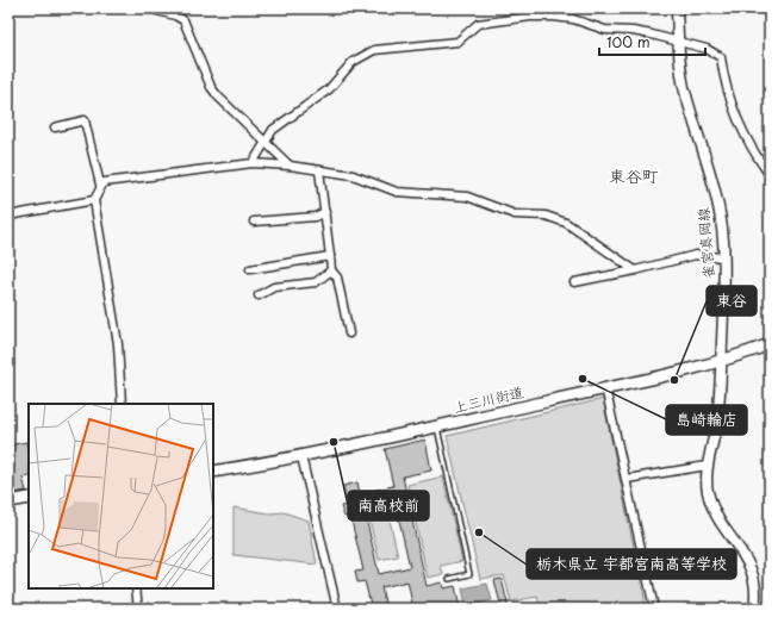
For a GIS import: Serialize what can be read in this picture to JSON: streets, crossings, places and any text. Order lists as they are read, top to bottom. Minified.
{"streets":{"main road":["雀宮真岡線","上三川街道"]},"crossings":[["雀宮真岡線","上三川街道"]],"districts":["東谷町"],"places":["島崎輪店","東谷","南高校前","栃木県立 宇都宮南高等学校"],"scale_bar":"100 m"}
